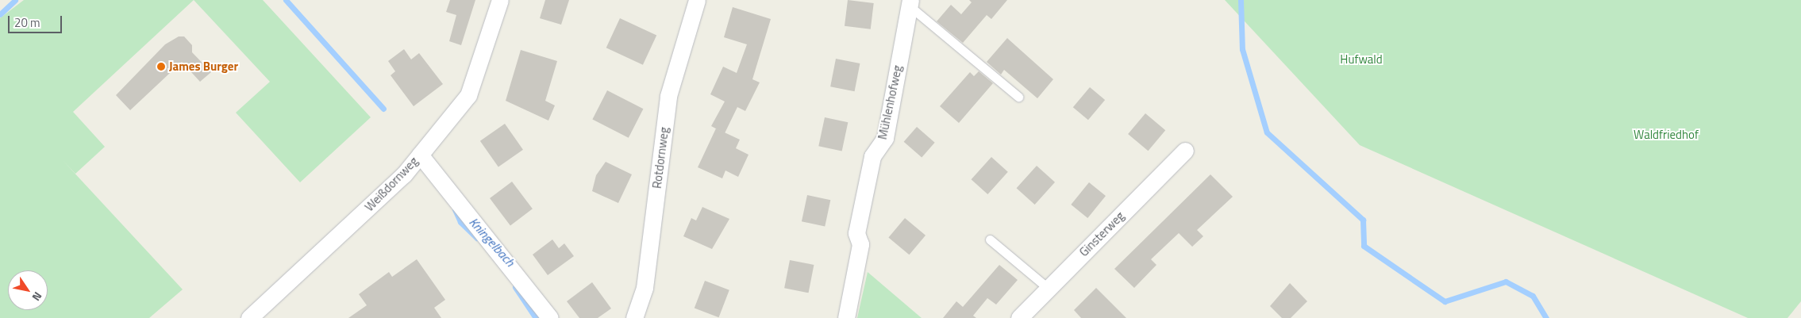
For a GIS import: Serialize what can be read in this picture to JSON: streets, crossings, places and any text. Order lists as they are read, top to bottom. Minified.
{"streets":{"street":["Mühlenhofweg","Rotdornweg","Weißdornweg","Ginsterweg"]},"water":["Kningelbach"],"parks":["Hufwald","Waldfriedhof"],"places":["James Burger"],"scale_bar":"20 m","north":"bottom right"}
